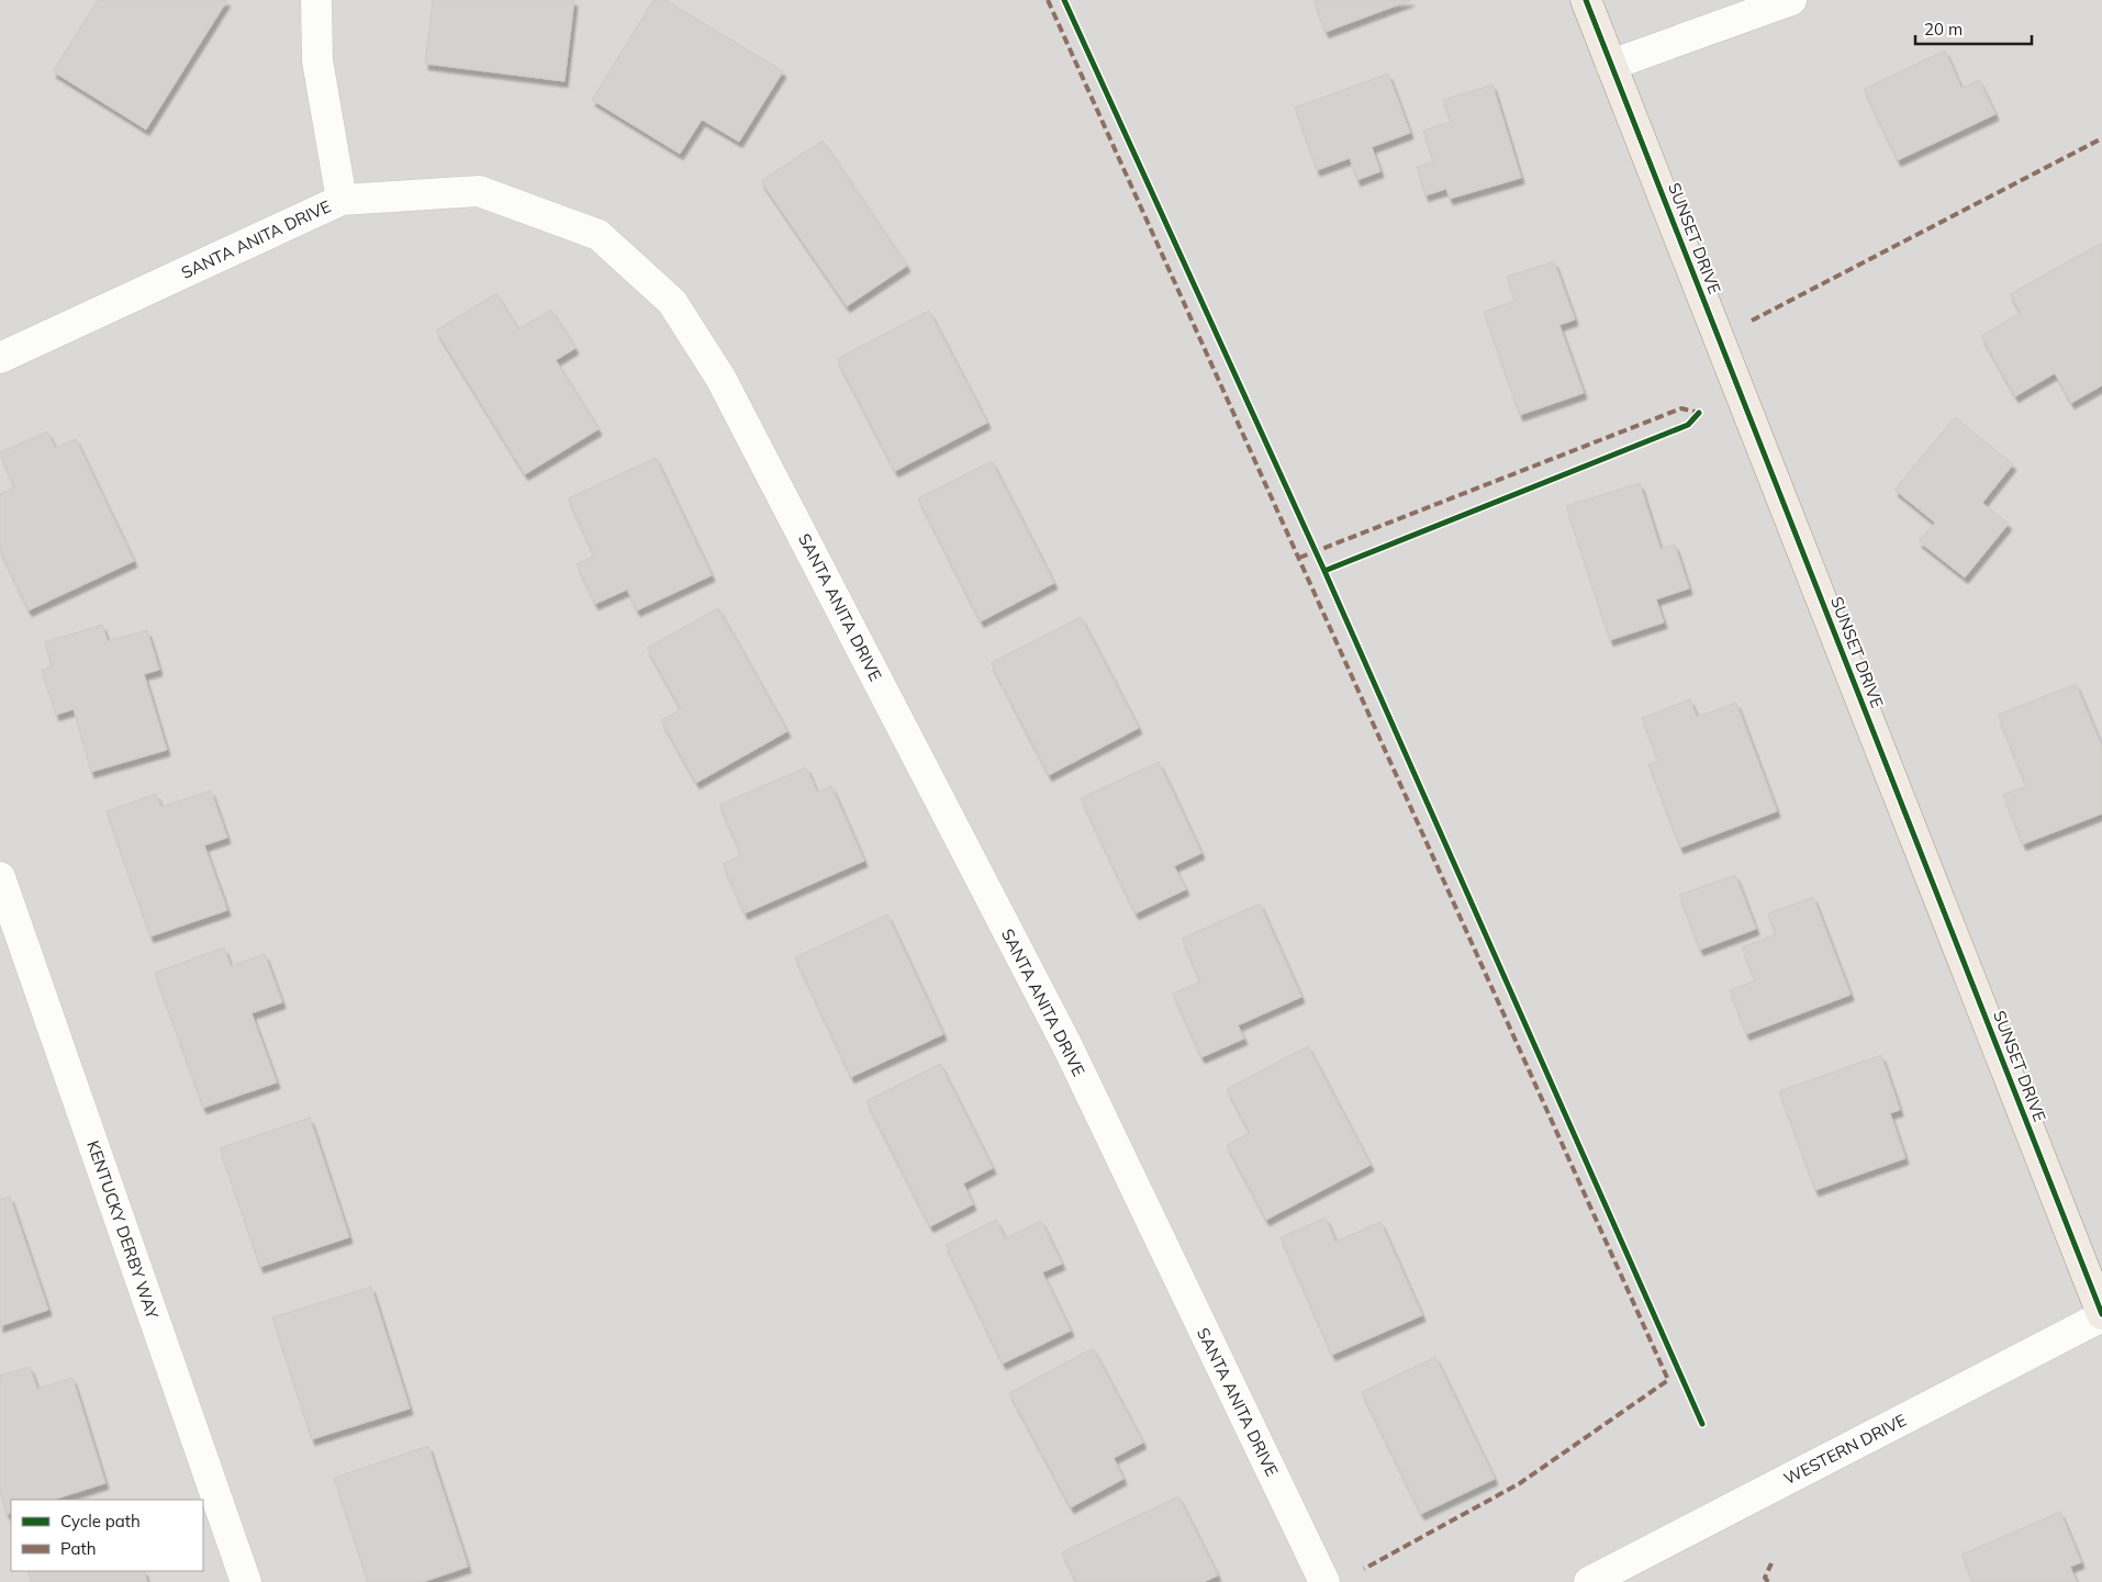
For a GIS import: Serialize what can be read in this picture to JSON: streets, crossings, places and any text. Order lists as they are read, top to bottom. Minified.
{"streets":{"main road":["SUNSET DRIVE"],"street":["SANTA ANITA DRIVE","KENTUCKY DERBY WAY","WESTERN DRIVE"]},"crossings":[["SUNSET DRIVE","WESTERN DRIVE"]],"legend":["Cycle path","Path"],"scale_bar":"20 m"}
